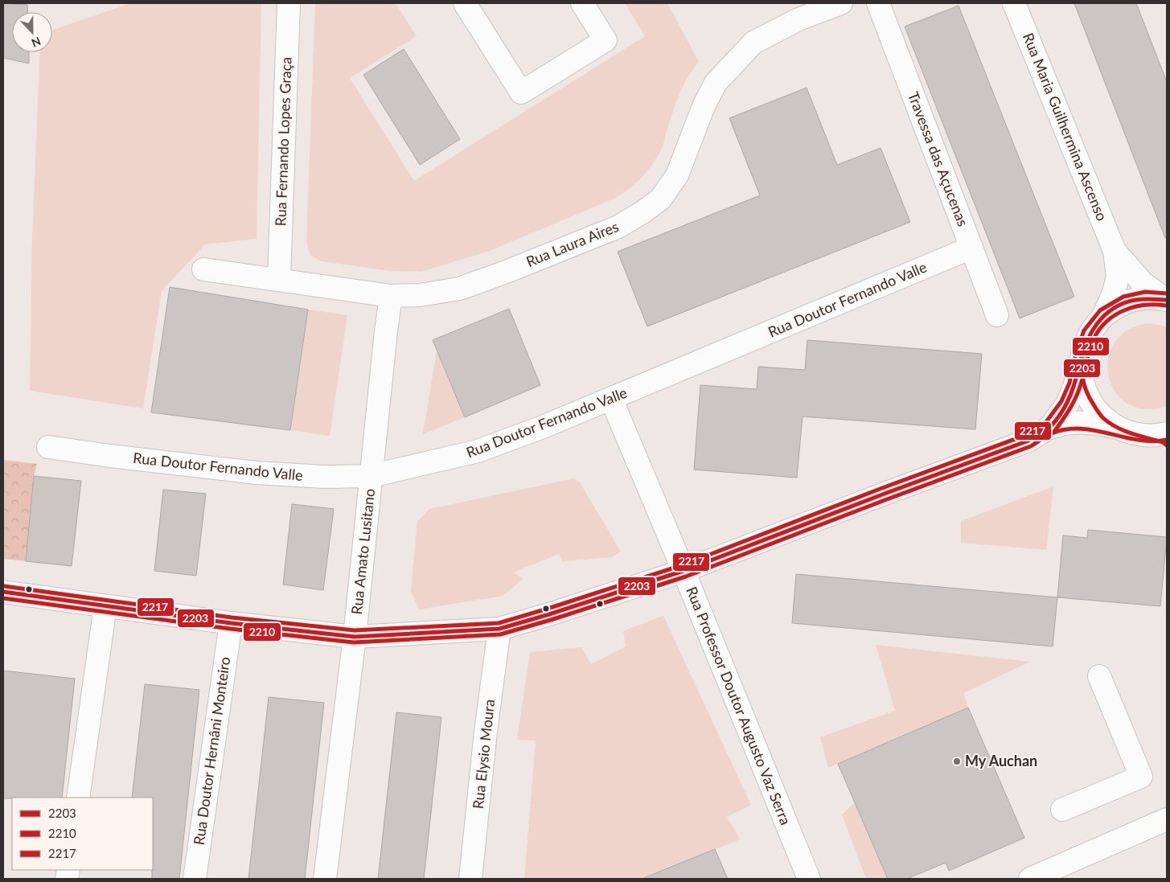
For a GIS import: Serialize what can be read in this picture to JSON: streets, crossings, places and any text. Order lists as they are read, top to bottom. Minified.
{"streets":{"street":["Rua Maria Guilhermina Ascenso","Rua Fernando Lopes Graça","Travessa das Açucenas","Rua Laura Aires","Rua Doutor Fernando Valle","Rua Amato Lusitano","Rua Professor Doutor Augusto Vaz Serra","Rua Doutor Hernâni Monteiro","Rua Elysio Moura"]},"crossings":[["Rua Fernando Lopes Graça","Rua Laura Aires"],["Travessa das Açucenas","Rua Doutor Fernando Valle"],["Rua Laura Aires","Rua Amato Lusitano"],["Rua Doutor Fernando Valle","Rua Amato Lusitano"],["Rua Doutor Fernando Valle","Rua Professor Doutor Augusto Vaz Serra"]],"places":["My Auchan"],"lines":["transit line 2217","transit line 2203","transit line 2210"],"legend":["2203","2210","2217"],"north":"bottom"}
